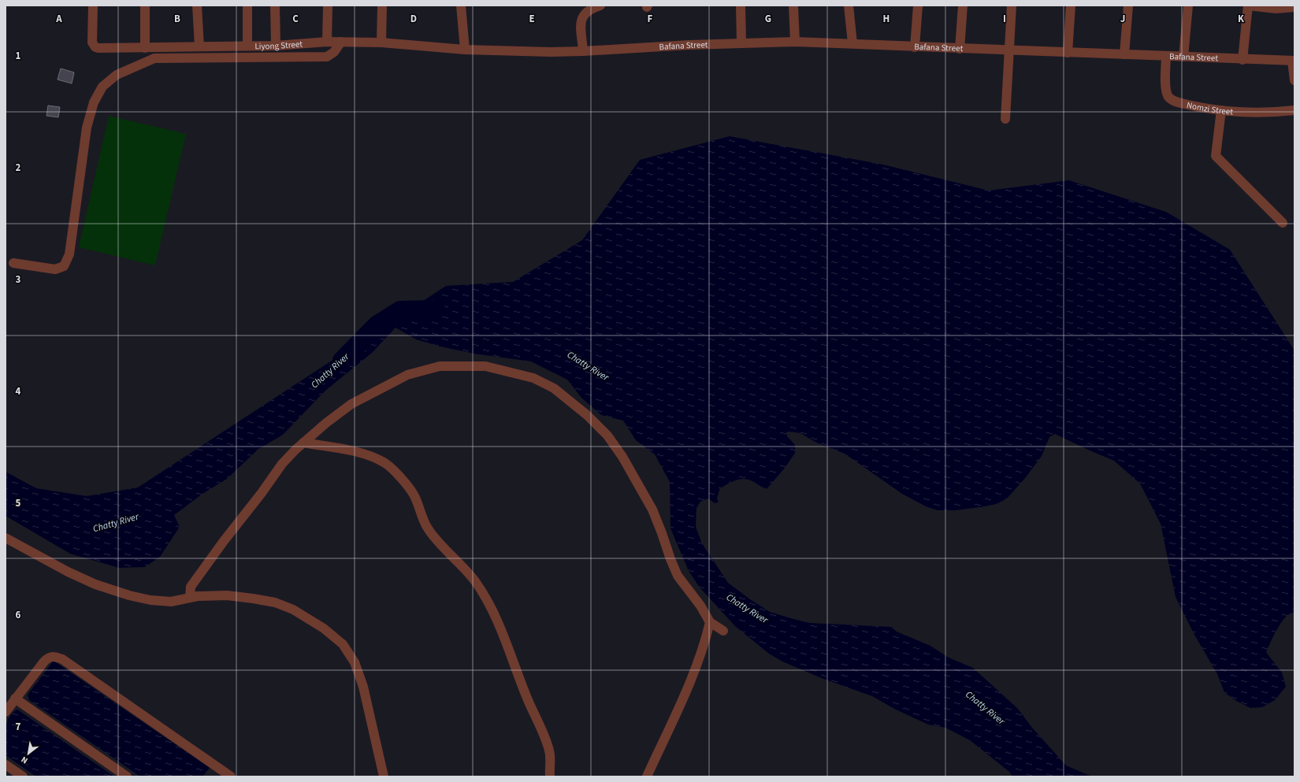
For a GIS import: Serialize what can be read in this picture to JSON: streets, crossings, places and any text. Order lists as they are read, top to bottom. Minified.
{"streets":{"street":["Liyong Street","Bafana Street","Nomzi Street"]},"crossings":[["Liyong Street","Bafana Street"],["Bafana Street","Nomzi Street"]],"water":["Chatty River"],"north":"bottom left","grid":{"columns":["A","B","C","D","E","F","G","H","I","J","K"],"rows":["1","2","3","4","5","6","7"]}}
